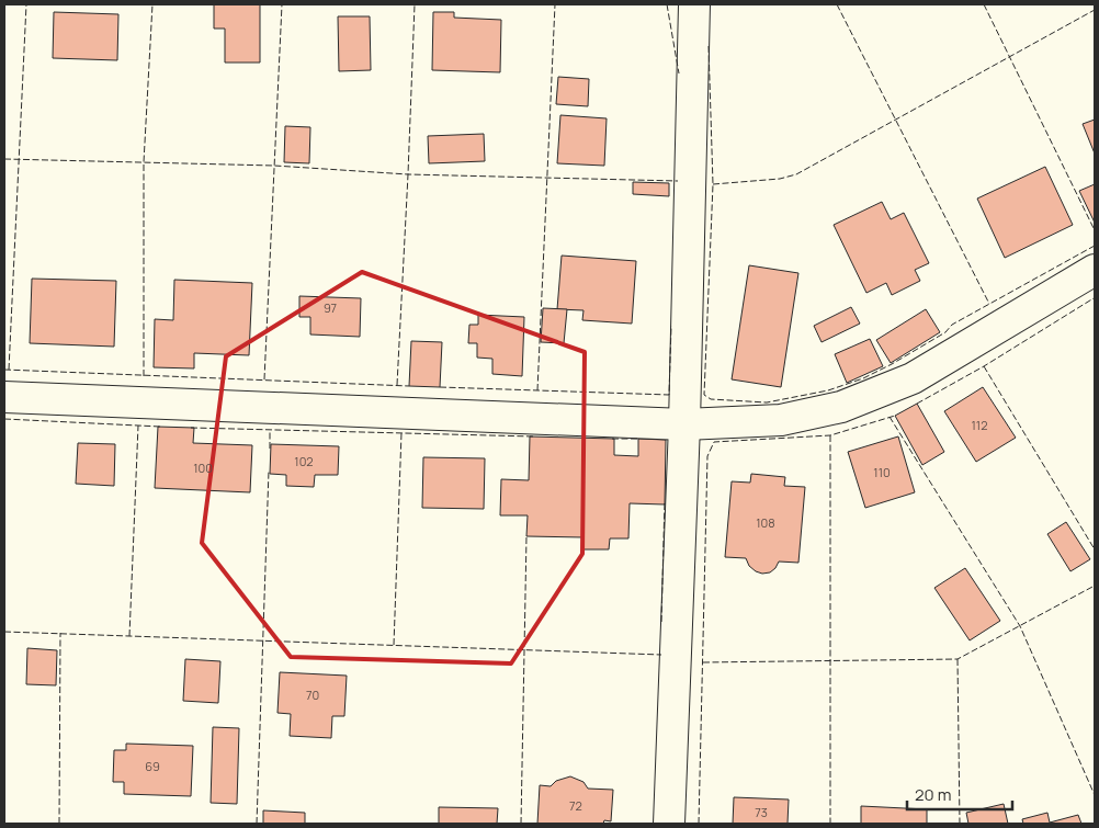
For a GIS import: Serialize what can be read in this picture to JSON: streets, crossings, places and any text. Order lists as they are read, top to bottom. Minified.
{"house_numbers":["97","112","102","100","110","108","70","69","72","73"],"scale_bar":"20 m"}
